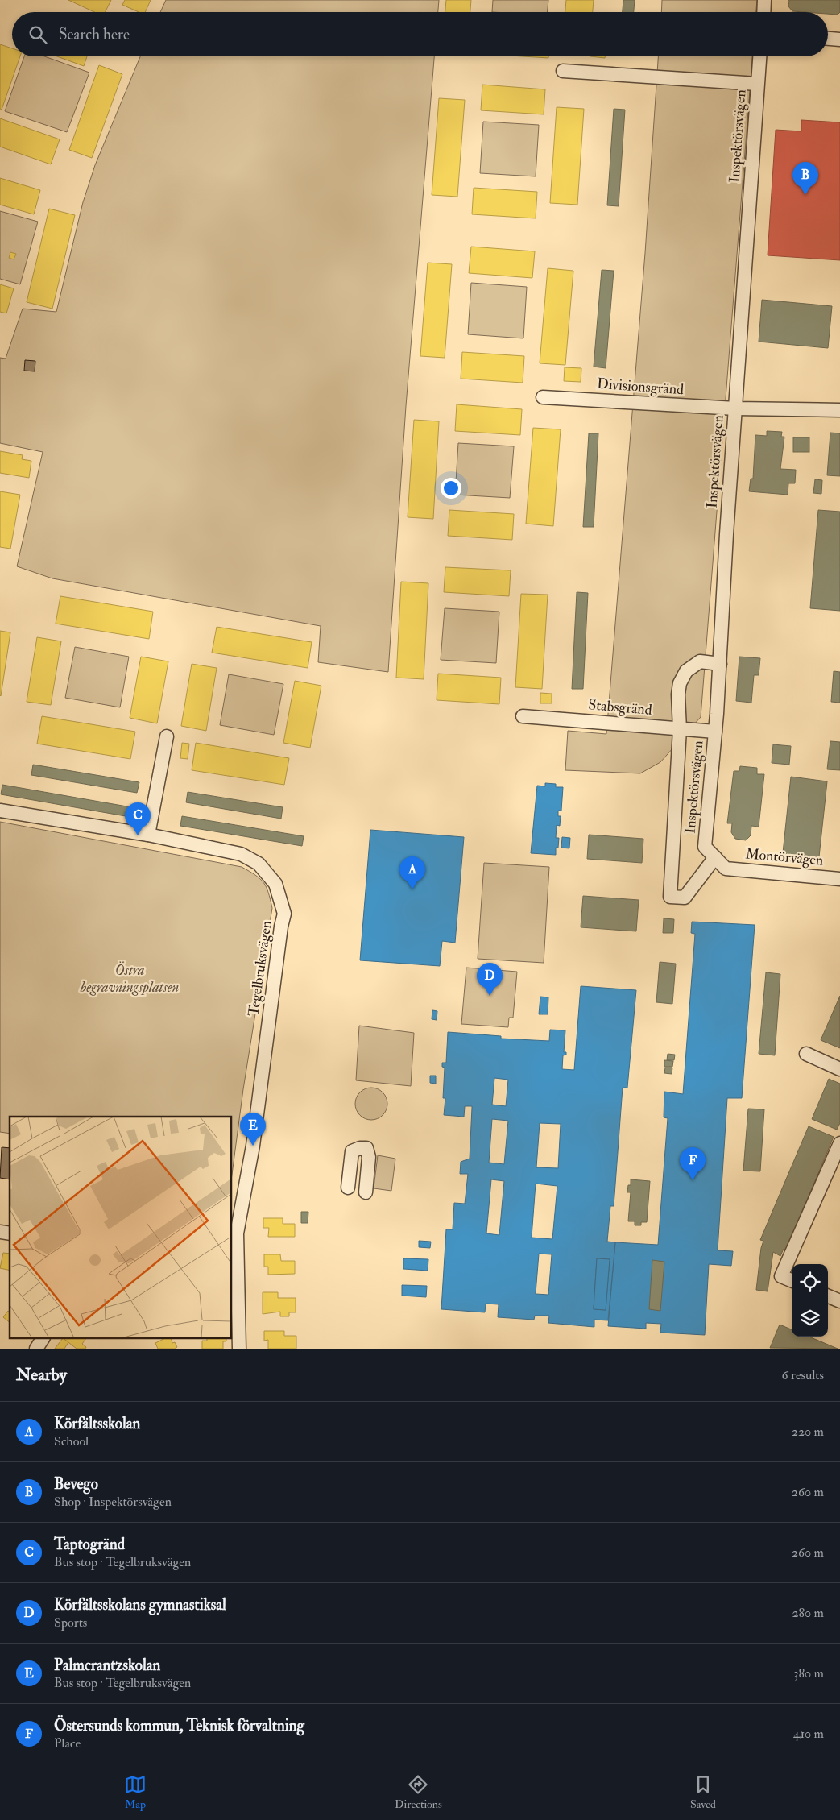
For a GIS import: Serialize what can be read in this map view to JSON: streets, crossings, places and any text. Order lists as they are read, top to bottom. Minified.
{"streets":{"street":["Inspektörsvägen","Divisionsgränd","Stabsgränd","Montörvägen","Tegelbruksvägen"]},"crossings":[["Inspektörsvägen","Divisionsgränd"],["Inspektörsvägen","Stabsgränd"],["Inspektörsvägen","Montörvägen"]],"parks":["Östra begravningsplatsen"],"page":{"search":"Search here","pins":["B","C","A","D","E","F"],"heading":["Nearby","6 results"],"list":[{"mark":"A","name":"Körfältsskolan","note":"School","value":"220 m"},{"mark":"B","name":"Bevego","note":"Shop · Inspektörsvägen","value":"260 m"},{"mark":"C","name":"Taptogränd","note":"Bus stop · Tegelbruksvägen","value":"260 m"},{"mark":"D","name":"Körfältsskolans gymnastiksal","note":"Sports","value":"280 m"},{"mark":"E","name":"Palmcrantzskolan","note":"Bus stop · Tegelbruksvägen","value":"380 m"},{"mark":"F","name":"Östersunds kommun, Teknisk förvaltning","note":"Place","value":"410 m"}],"nav":["Map","Directions","Saved"]}}
